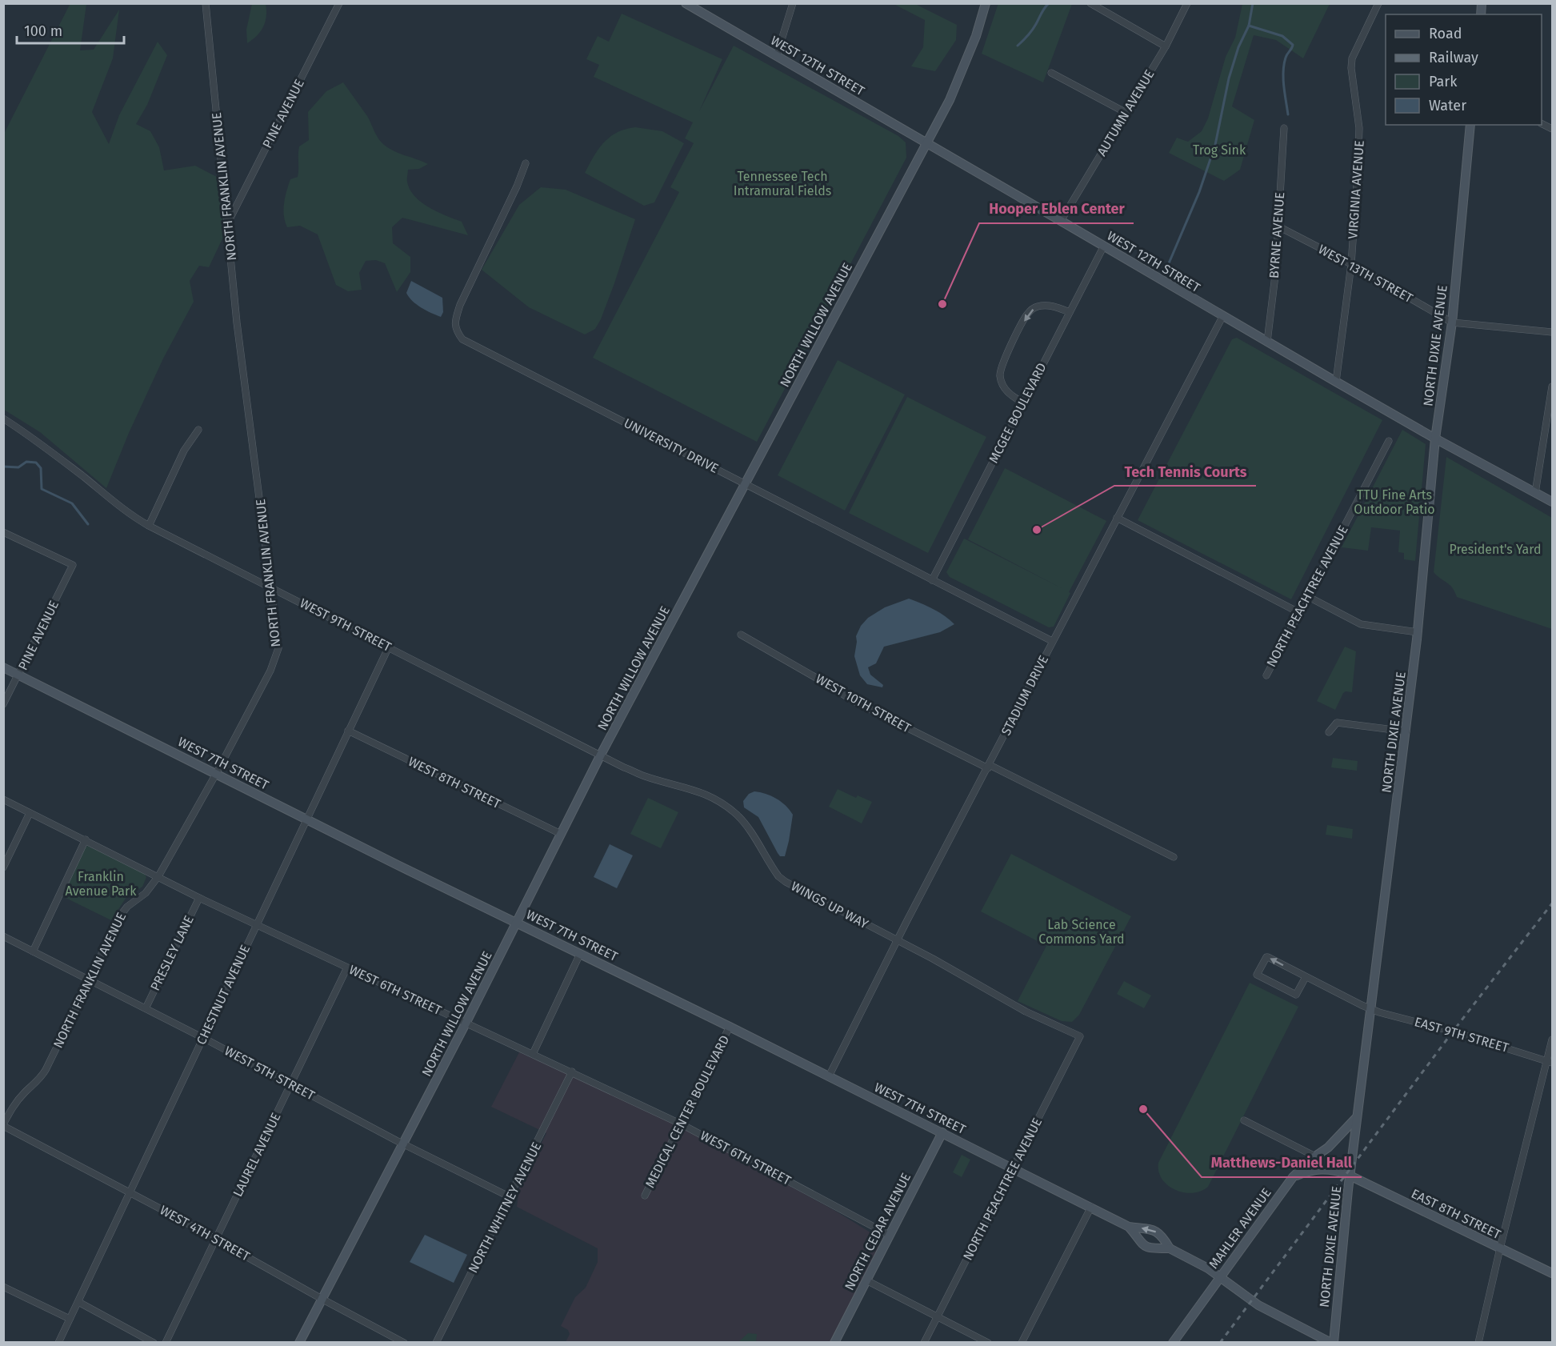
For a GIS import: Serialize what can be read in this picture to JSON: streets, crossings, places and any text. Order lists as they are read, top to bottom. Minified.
{"streets":{"street":["WEST 12TH STREET","AUTUMN AVENUE","PINE AVENUE","NORTH FRANKLIN AVENUE","VIRGINIA AVENUE","BYRNE AVENUE","WEST 13TH STREET","NORTH WILLOW AVENUE","NORTH DIXIE AVENUE","MCGEE BOULEVARD","UNIVERSITY DRIVE","NORTH PEACHTREE AVENUE","WEST 9TH STREET","STADIUM DRIVE","WEST 10TH STREET","WEST 7TH STREET","WEST 8TH STREET","WINGS UP WAY","PRESLEY LANE","WEST 6TH STREET","CHESTNUT AVENUE","EAST 9TH STREET","WEST 5TH STREET","MEDICAL CENTER BOULEVARD","LAUREL AVENUE","NORTH WHITNEY AVENUE","EAST 8TH STREET","MAHLER AVENUE","NORTH CEDAR AVENUE","WEST 4TH STREET"]},"crossings":[["WEST 12TH STREET","AUTUMN AVENUE"],["WEST 12TH STREET","VIRGINIA AVENUE"],["WEST 12TH STREET","BYRNE AVENUE"],["WEST 12TH STREET","NORTH WILLOW AVENUE"],["WEST 12TH STREET","NORTH DIXIE AVENUE"],["WEST 12TH STREET","MCGEE BOULEVARD"],["WEST 12TH STREET","STADIUM DRIVE"],["PINE AVENUE","NORTH FRANKLIN AVENUE"],["PINE AVENUE","WEST 7TH STREET"],["NORTH FRANKLIN AVENUE","WEST 9TH STREET"],["NORTH FRANKLIN AVENUE","WEST 7TH STREET"],["NORTH FRANKLIN AVENUE","WEST 6TH STREET"],["NORTH FRANKLIN AVENUE","WEST 5TH STREET"],["NORTH FRANKLIN AVENUE","WEST 4TH STREET"],["VIRGINIA AVENUE","WEST 13TH STREET"],["BYRNE AVENUE","WEST 13TH STREET"],["WEST 13TH STREET","NORTH DIXIE AVENUE"],["NORTH WILLOW AVENUE","UNIVERSITY DRIVE"],["NORTH WILLOW AVENUE","WEST 9TH STREET"],["NORTH WILLOW AVENUE","WEST 7TH STREET"],["NORTH WILLOW AVENUE","WEST 8TH STREET"],["NORTH WILLOW AVENUE","WINGS UP WAY"],["NORTH WILLOW AVENUE","WEST 6TH STREET"],["NORTH WILLOW AVENUE","WEST 5TH STREET"],["NORTH WILLOW AVENUE","WEST 4TH STREET"],["NORTH DIXIE AVENUE","WEST 7TH STREET"],["NORTH DIXIE AVENUE","EAST 9TH STREET"],["NORTH DIXIE AVENUE","EAST 8TH STREET"],["NORTH DIXIE AVENUE","MAHLER AVENUE"],["MCGEE BOULEVARD","UNIVERSITY DRIVE"],["UNIVERSITY DRIVE","STADIUM DRIVE"],["NORTH PEACHTREE AVENUE","WEST 7TH STREET"],["NORTH PEACHTREE AVENUE","WINGS UP WAY"],["WEST 9TH STREET","WINGS UP WAY"],["WEST 9TH STREET","CHESTNUT AVENUE"],["STADIUM DRIVE","WEST 10TH STREET"],["STADIUM DRIVE","WEST 7TH STREET"],["STADIUM DRIVE","WINGS UP WAY"],["WEST 7TH STREET","CHESTNUT AVENUE"],["WEST 7TH STREET","MEDICAL CENTER BOULEVARD"],["WEST 7TH STREET","MAHLER AVENUE"],["WEST 7TH STREET","NORTH CEDAR AVENUE"],["WEST 8TH STREET","CHESTNUT AVENUE"],["PRESLEY LANE","WEST 6TH STREET"],["PRESLEY LANE","WEST 5TH STREET"],["WEST 6TH STREET","CHESTNUT AVENUE"],["WEST 6TH STREET","MEDICAL CENTER BOULEVARD"],["WEST 6TH STREET","LAUREL AVENUE"],["WEST 6TH STREET","NORTH WHITNEY AVENUE"],["WEST 6TH STREET","NORTH CEDAR AVENUE"],["CHESTNUT AVENUE","WEST 5TH STREET"],["CHESTNUT AVENUE","WEST 4TH STREET"],["WEST 5TH STREET","LAUREL AVENUE"],["WEST 5TH STREET","NORTH WHITNEY AVENUE"],["LAUREL AVENUE","WEST 4TH STREET"]],"parks":["Trog Sink","Tennessee Tech Intramural Fields","TTU Fine Arts Outdoor Patio","President's Yard","Franklin Avenue Park","Lab Science Commons Yard"],"places":["Hooper Eblen Center","Tech Tennis Courts","Matthews-Daniel Hall"],"legend":["Road","Railway","Park","Water"],"scale_bar":"100 m"}
